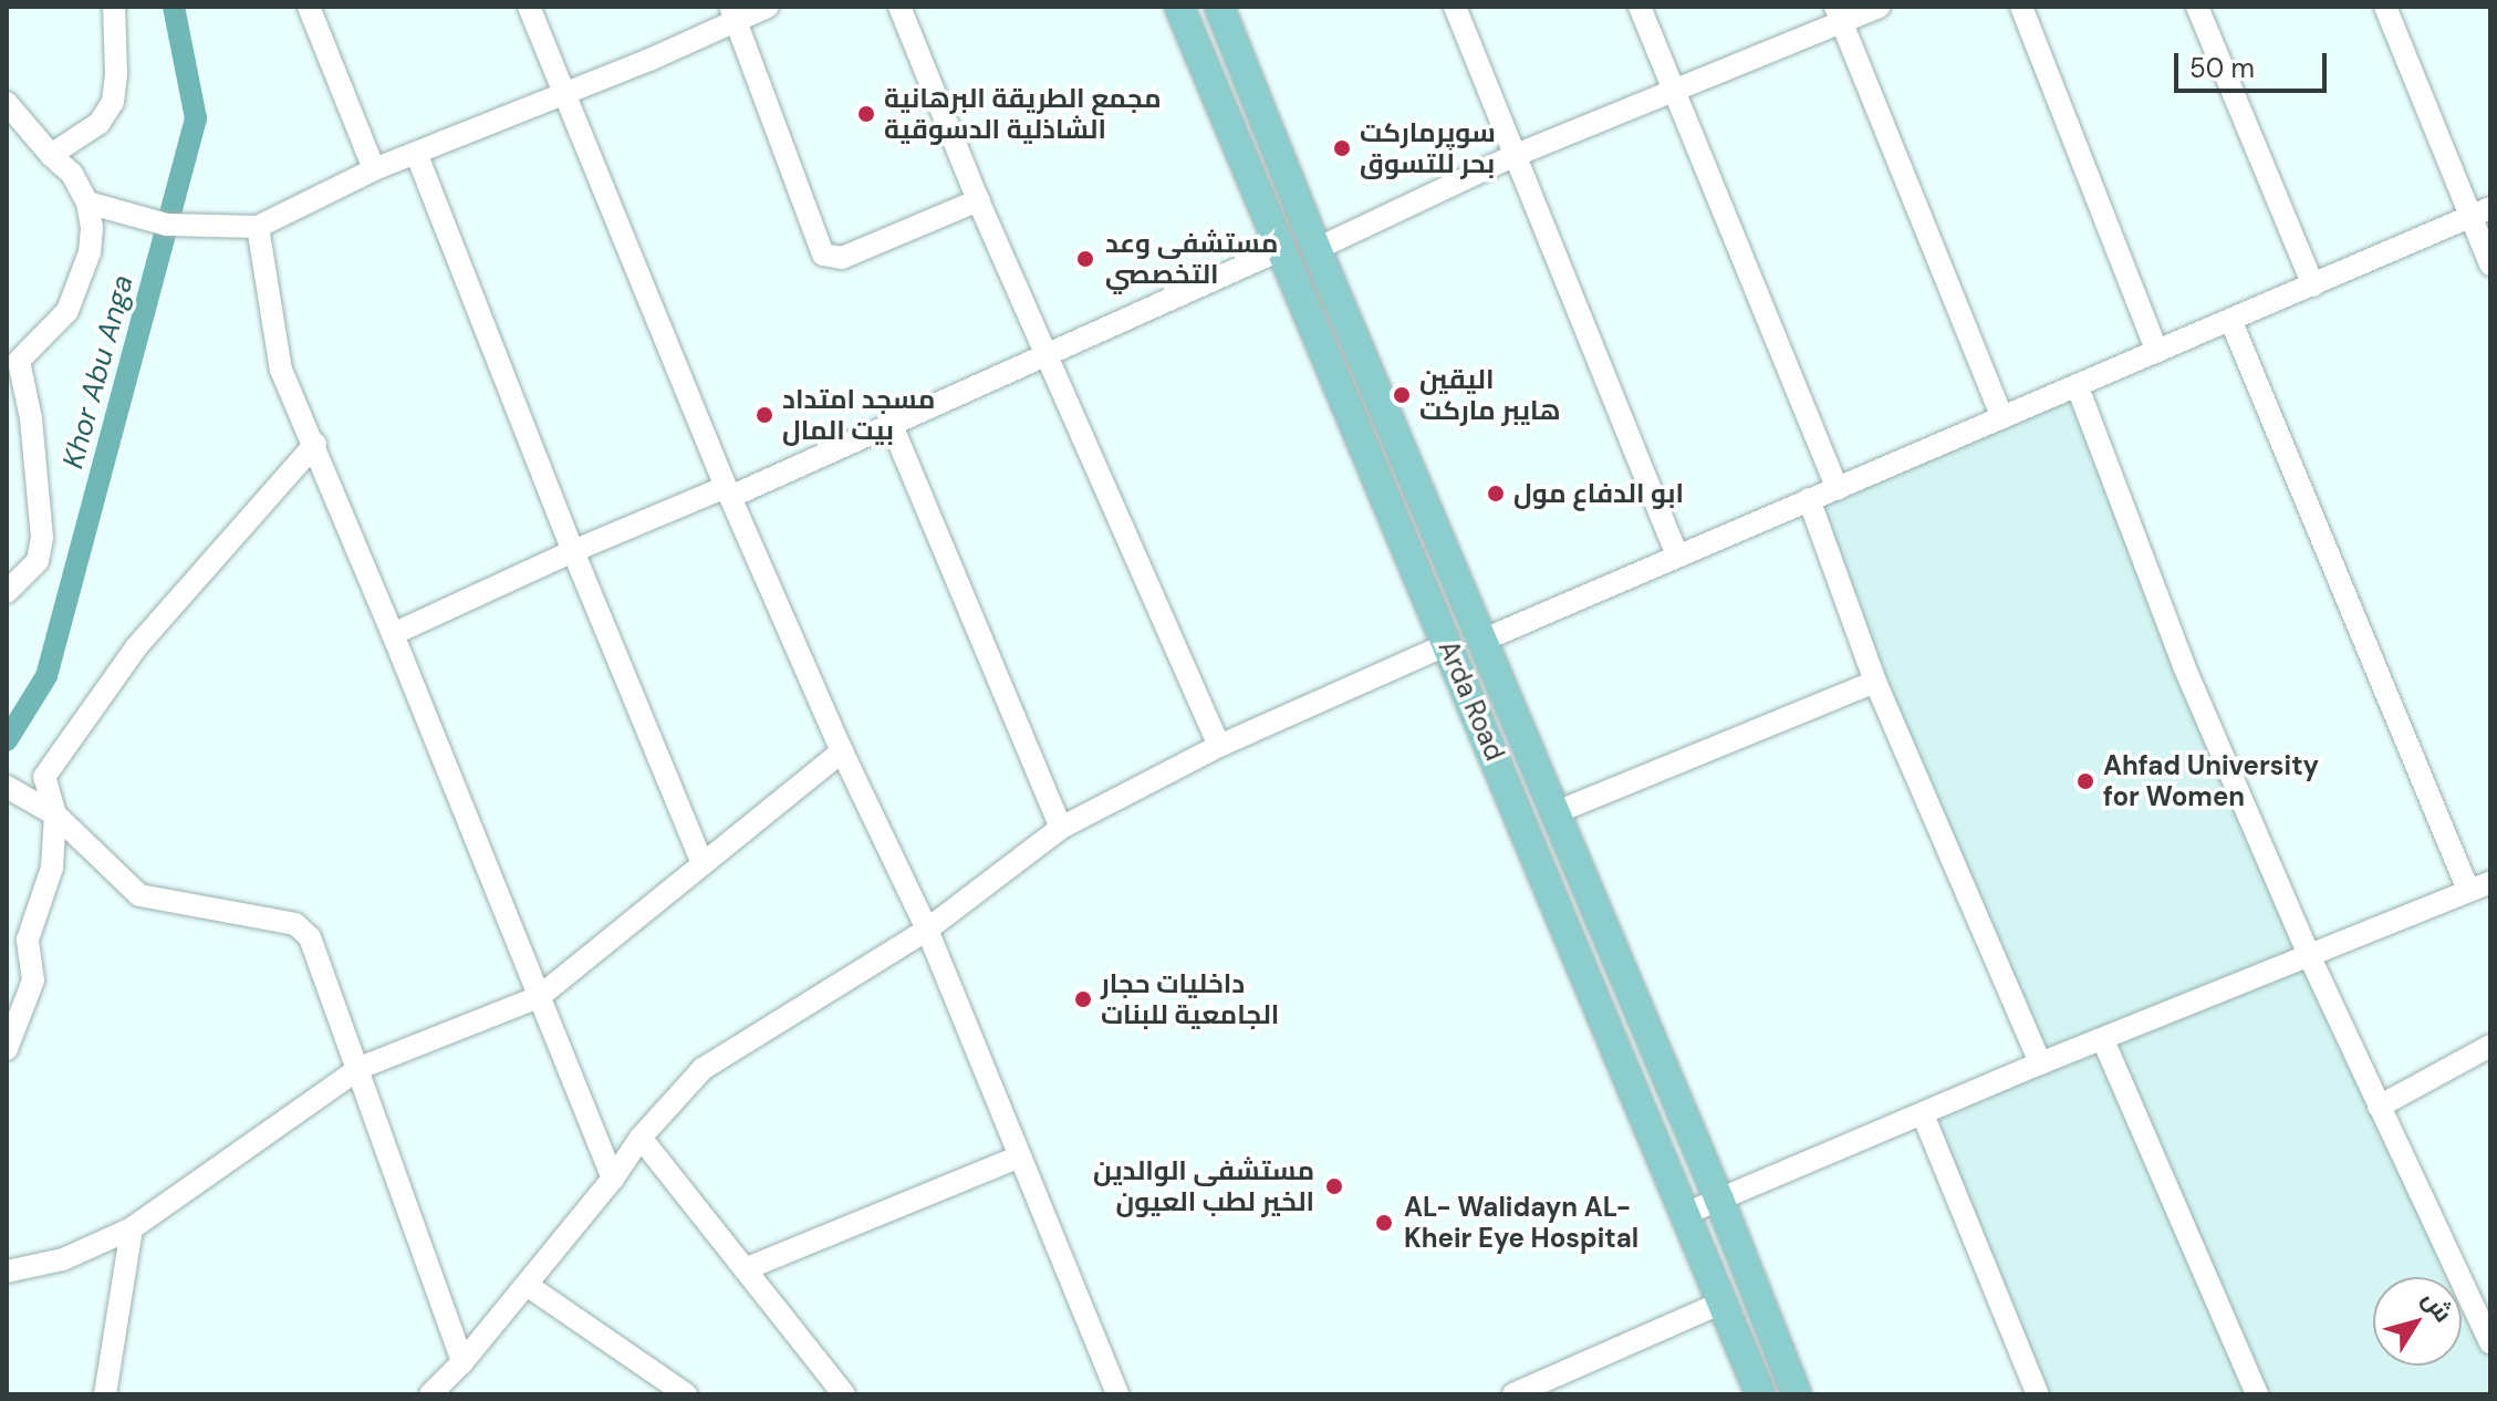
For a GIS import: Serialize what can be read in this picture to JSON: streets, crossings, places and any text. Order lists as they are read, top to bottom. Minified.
{"streets":{"main road":["Arda Road"]},"water":["Khor Abu Anga"],"places":["مجمع الطريقة البرهانية الشاذلية الدسوقية","سوپرمارکت بحر للتسوق","مستشفى وعد التخصصي","اليقين هايبر ماركت","مسجد امتداد بيت المال","ابو الدفاع مول","Ahfad University for Women","داخليات حجار الجامعية للبنات","مستشفى الوالدين الخير لطب العيون","AL- Walidayn AL- Kheir Eye Hospital"],"scale_bar":"50 m","north":"top right"}
